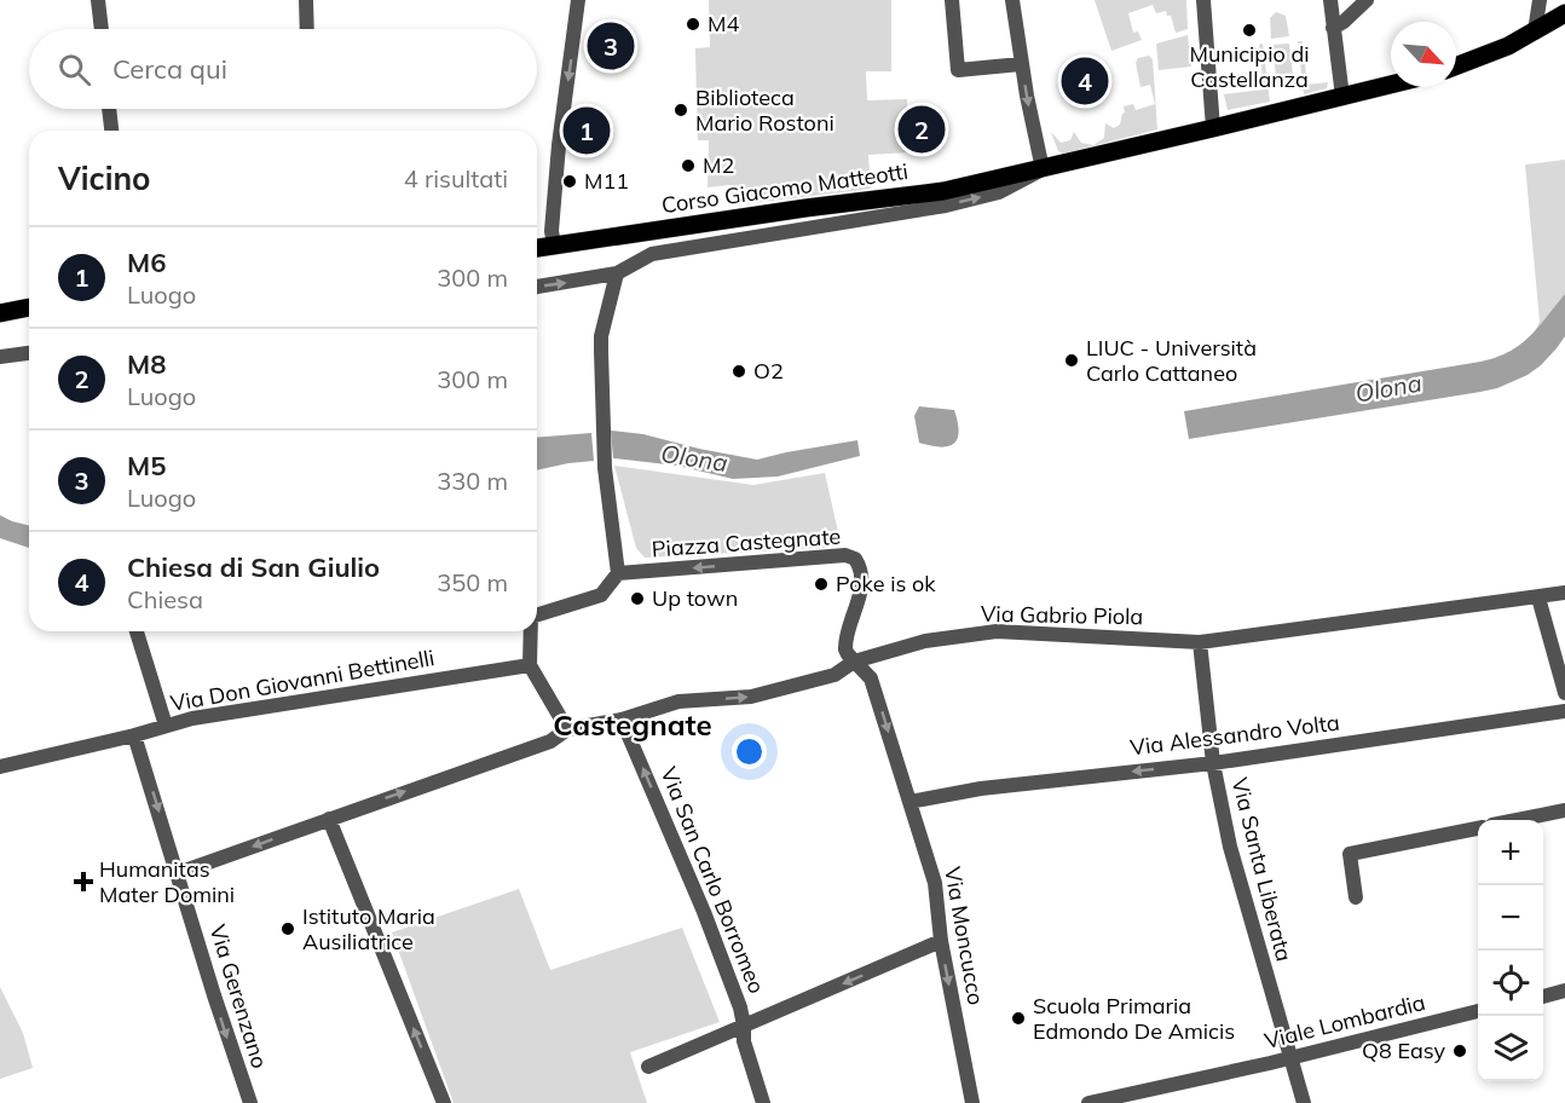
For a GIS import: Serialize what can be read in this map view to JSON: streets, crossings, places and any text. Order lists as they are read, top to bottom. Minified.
{"streets":{"main road":["Corso Giacomo Matteotti"],"street":["Piazza Castegnate","Via Gabrio Piola","Via Don Giovanni Bettinelli","Via Alessandro Volta","Via Santa Liberata","Via San Carlo Borromeo","Via Moncucco","Via Gerenzano","Viale Lombardia"]},"crossings":[["Piazza Castegnate","Via Gabrio Piola"],["Piazza Castegnate","Via Moncucco"],["Via Gabrio Piola","Via Santa Liberata"],["Via Gabrio Piola","Via San Carlo Borromeo"],["Via Gabrio Piola","Via Moncucco"],["Via Gabrio Piola","Via Gerenzano"],["Via Don Giovanni Bettinelli","Via Gerenzano"],["Via Alessandro Volta","Via Santa Liberata"],["Via Alessandro Volta","Via Moncucco"],["Via Santa Liberata","Viale Lombardia"]],"one_way":["Via Alessandro Volta","Via San Carlo Borromeo","Via Moncucco","Via Gerenzano"],"districts":["Castegnate"],"water":["Olona"],"places":{"other":["M4","Municipio di Castellanza","Biblioteca Mario Rostoni","M2","M11","LIUC - Università Carlo Cattaneo","O2","Poke is ok","Up town","Istituto Maria Ausiliatrice","Scuola Primaria Edmondo De Amicis","Q8 Easy"],"health":["Humanitas Mater Domini"]},"north":"bottom right","page":{"pins":["3","4","2","1"],"search":"Cerca qui","heading":["Vicino","4 risultati"],"list":[{"mark":"1","name":"M6","note":"Luogo","value":"300 m"},{"mark":"2","name":"M8","note":"Luogo","value":"300 m"},{"mark":"3","name":"M5","note":"Luogo","value":"330 m"},{"mark":"4","name":"Chiesa di San Giulio","note":"Chiesa","value":"350 m"}],"map_buttons":["+","−"]}}
